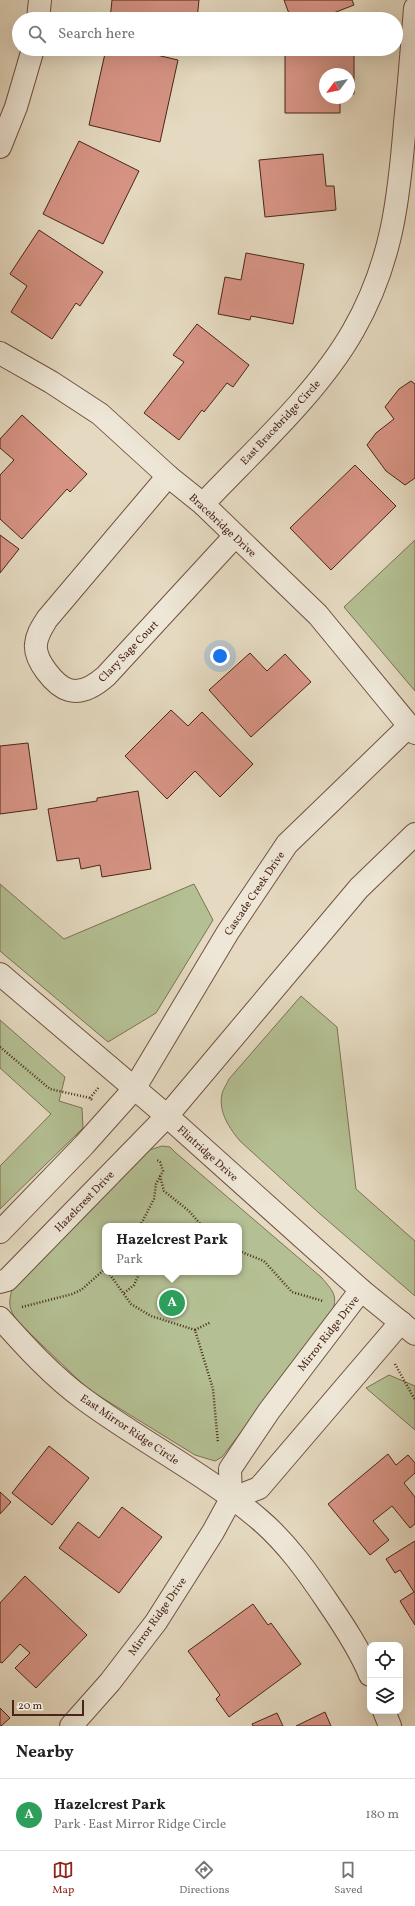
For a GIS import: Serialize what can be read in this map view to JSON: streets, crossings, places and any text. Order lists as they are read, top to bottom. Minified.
{"streets":{"street":["East Bracebridge Circle","Bracebridge Drive","Clary Sage Court","Cascade Creek Drive","Flintridge Drive","Hazelcrest Drive","Mirror Ridge Drive","East Mirror Ridge Circle"]},"crossings":[["East Bracebridge Circle","Bracebridge Drive"],["Bracebridge Drive","Clary Sage Court"],["Bracebridge Drive","Cascade Creek Drive"],["Cascade Creek Drive","Flintridge Drive"],["Flintridge Drive","Hazelcrest Drive"],["Flintridge Drive","Mirror Ridge Drive"],["Mirror Ridge Drive","East Mirror Ridge Circle"]],"scale_bar":"20 m","north":"bottom left","page":{"search":"Search here","popup":["Hazelcrest Park","Park"],"pins":"A","scale":"20 m","heading":"Nearby","list":[{"mark":"A","name":"Hazelcrest Park","note":"Park · East Mirror Ridge Circle","value":"180 m"}],"nav":["Map","Directions","Saved"]}}
